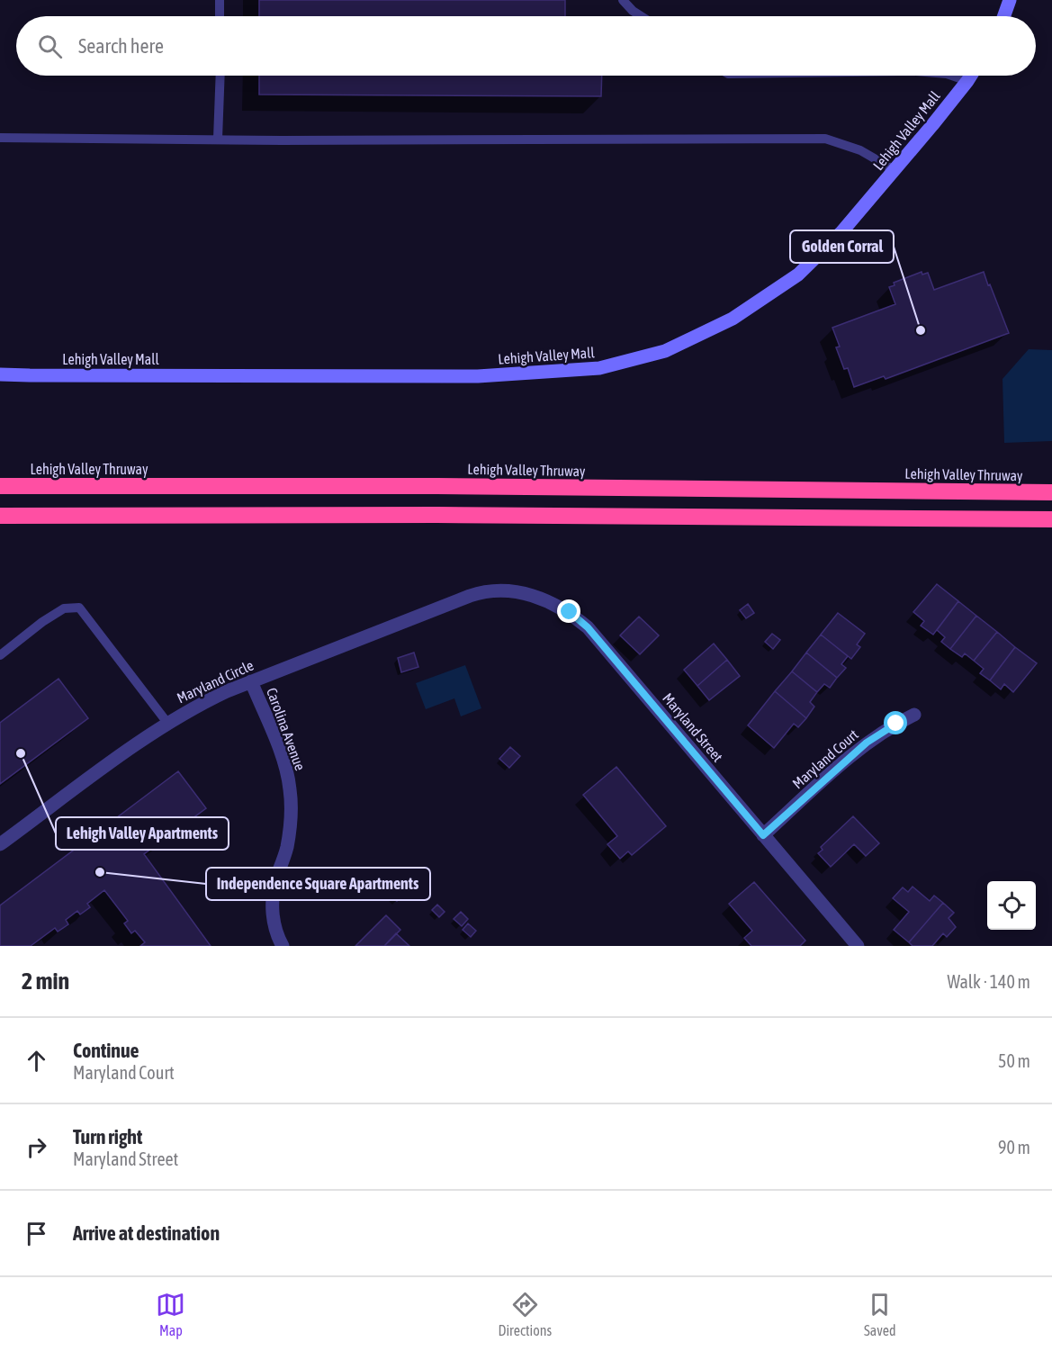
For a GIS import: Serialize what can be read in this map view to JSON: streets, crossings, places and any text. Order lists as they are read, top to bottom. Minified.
{"streets":{"highway":["Lehigh Valley Thruway"],"street":["Lehigh Valley Mall","Maryland Circle","Maryland Street","Carolina Avenue","Maryland Court"]},"crossings":[["Maryland Circle","Maryland Street"],["Maryland Circle","Carolina Avenue"],["Maryland Street","Maryland Court"]],"places":["Golden Corral","Lehigh Valley Apartments","Independence Square Apartments"],"page":{"search":"Search here","heading":["2 min","Walk · 140 m"],"list":[["Continue","Maryland Court","50 m"],["Turn right","Maryland Street","90 m"],"Arrive at destination"],"nav":["Map","Directions","Saved"]}}
